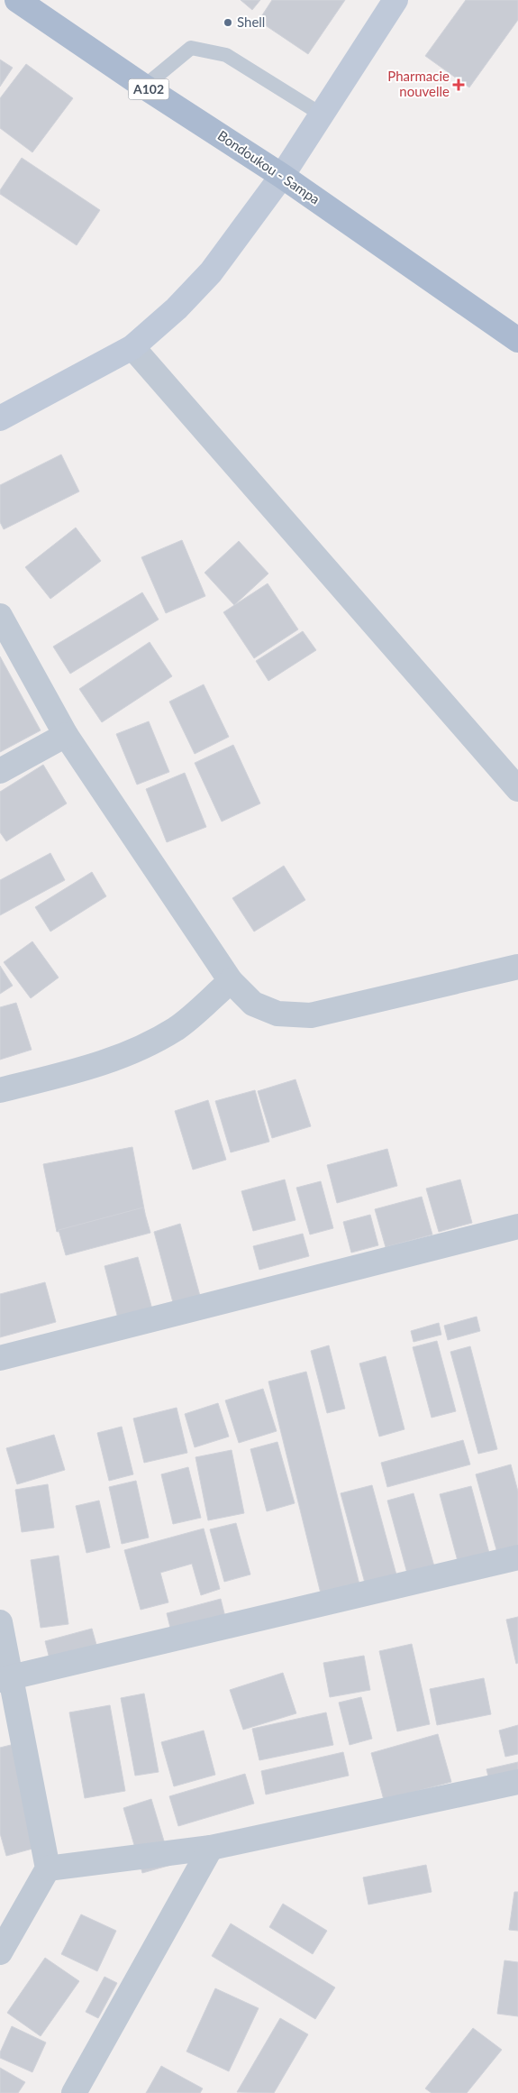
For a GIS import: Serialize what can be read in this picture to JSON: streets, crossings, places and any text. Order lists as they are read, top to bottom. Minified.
{"streets":{"main road":["A102","Bondoukou - Sampa"]},"places":{"other":["Shell"],"health":["Pharmacie nouvelle"]}}
